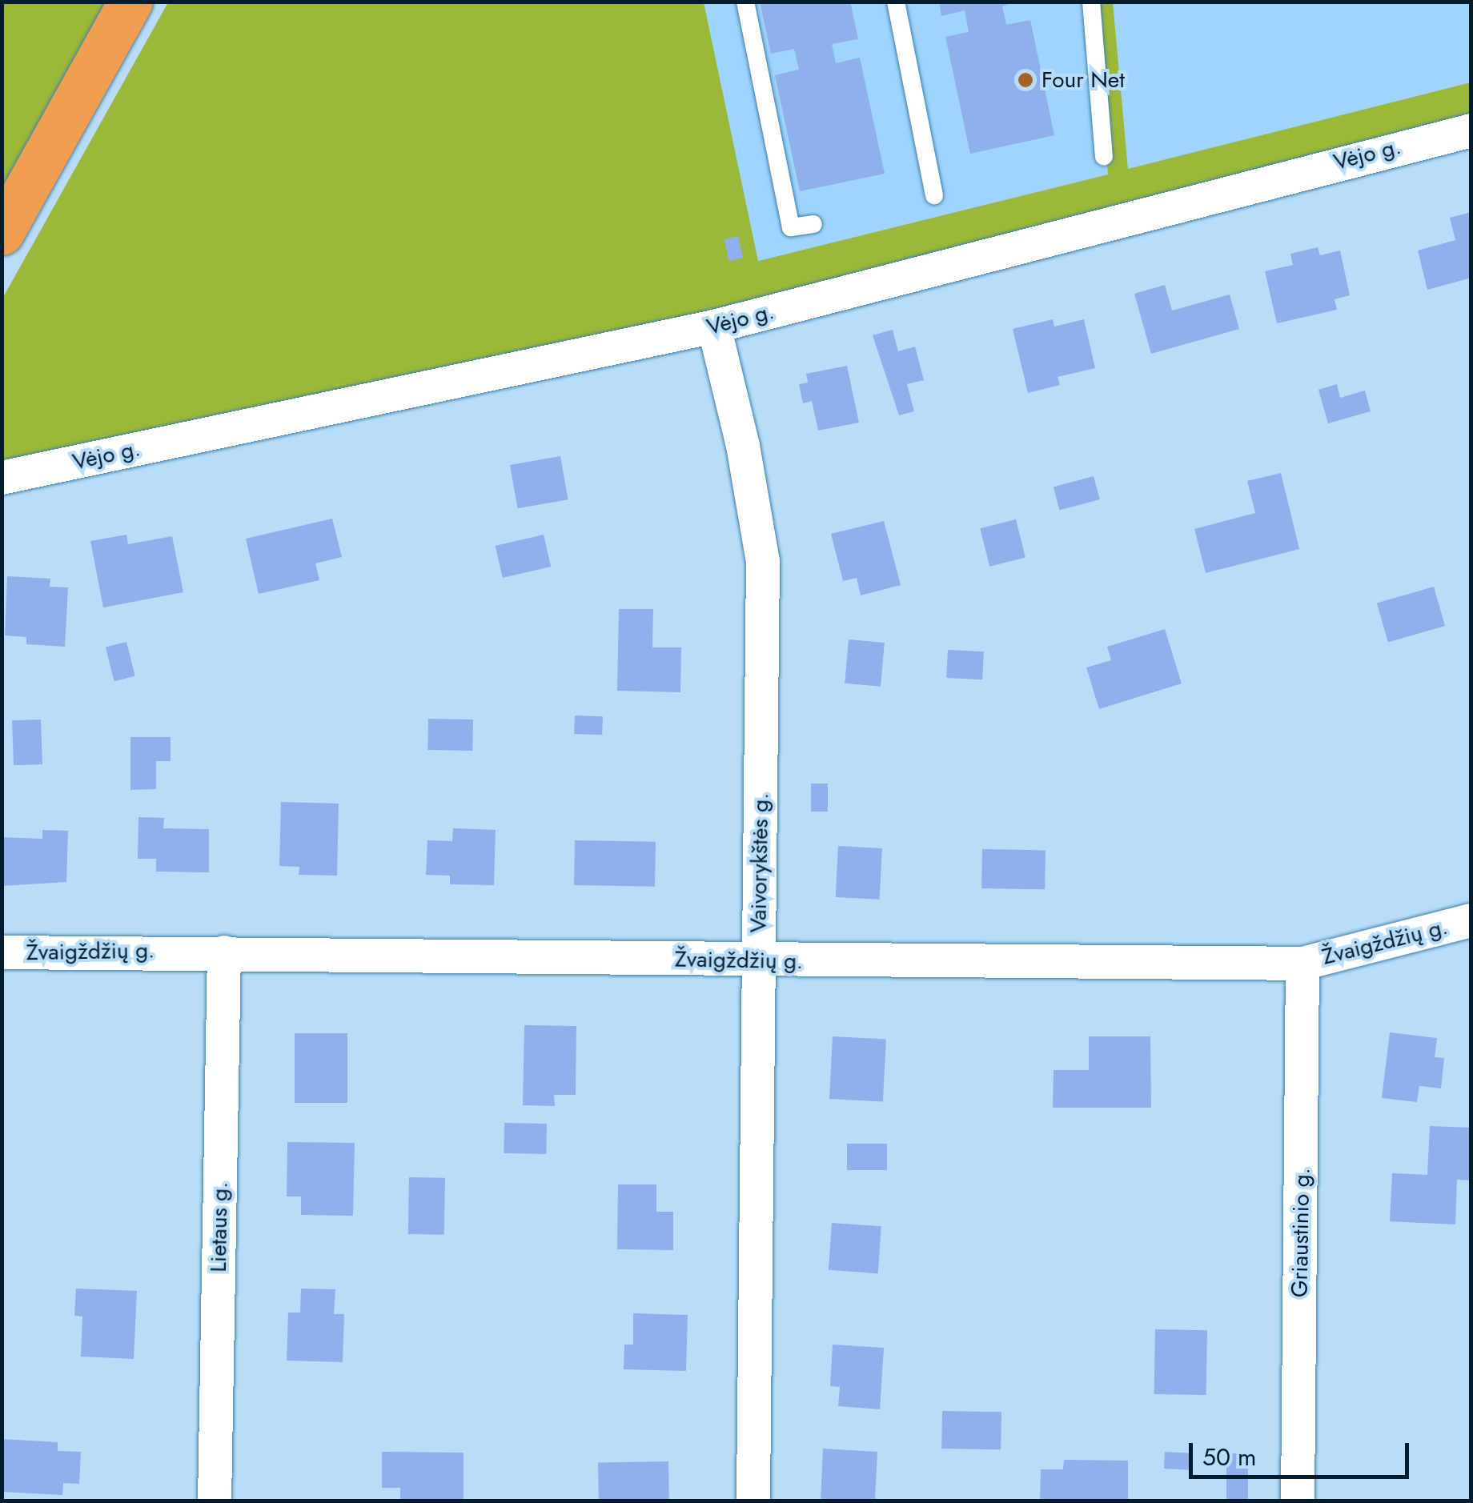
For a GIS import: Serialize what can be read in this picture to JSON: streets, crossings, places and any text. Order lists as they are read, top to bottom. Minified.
{"streets":{"street":["Vėjo g.","Vaivorykštės g.","Žvaigždžių g.","Lietaus g.","Griaustinio g."]},"crossings":[["Vėjo g.","Vaivorykštės g."],["Vaivorykštės g.","Žvaigždžių g."],["Žvaigždžių g.","Lietaus g."],["Žvaigždžių g.","Griaustinio g."]],"places":["Four Net"],"scale_bar":"50 m"}
